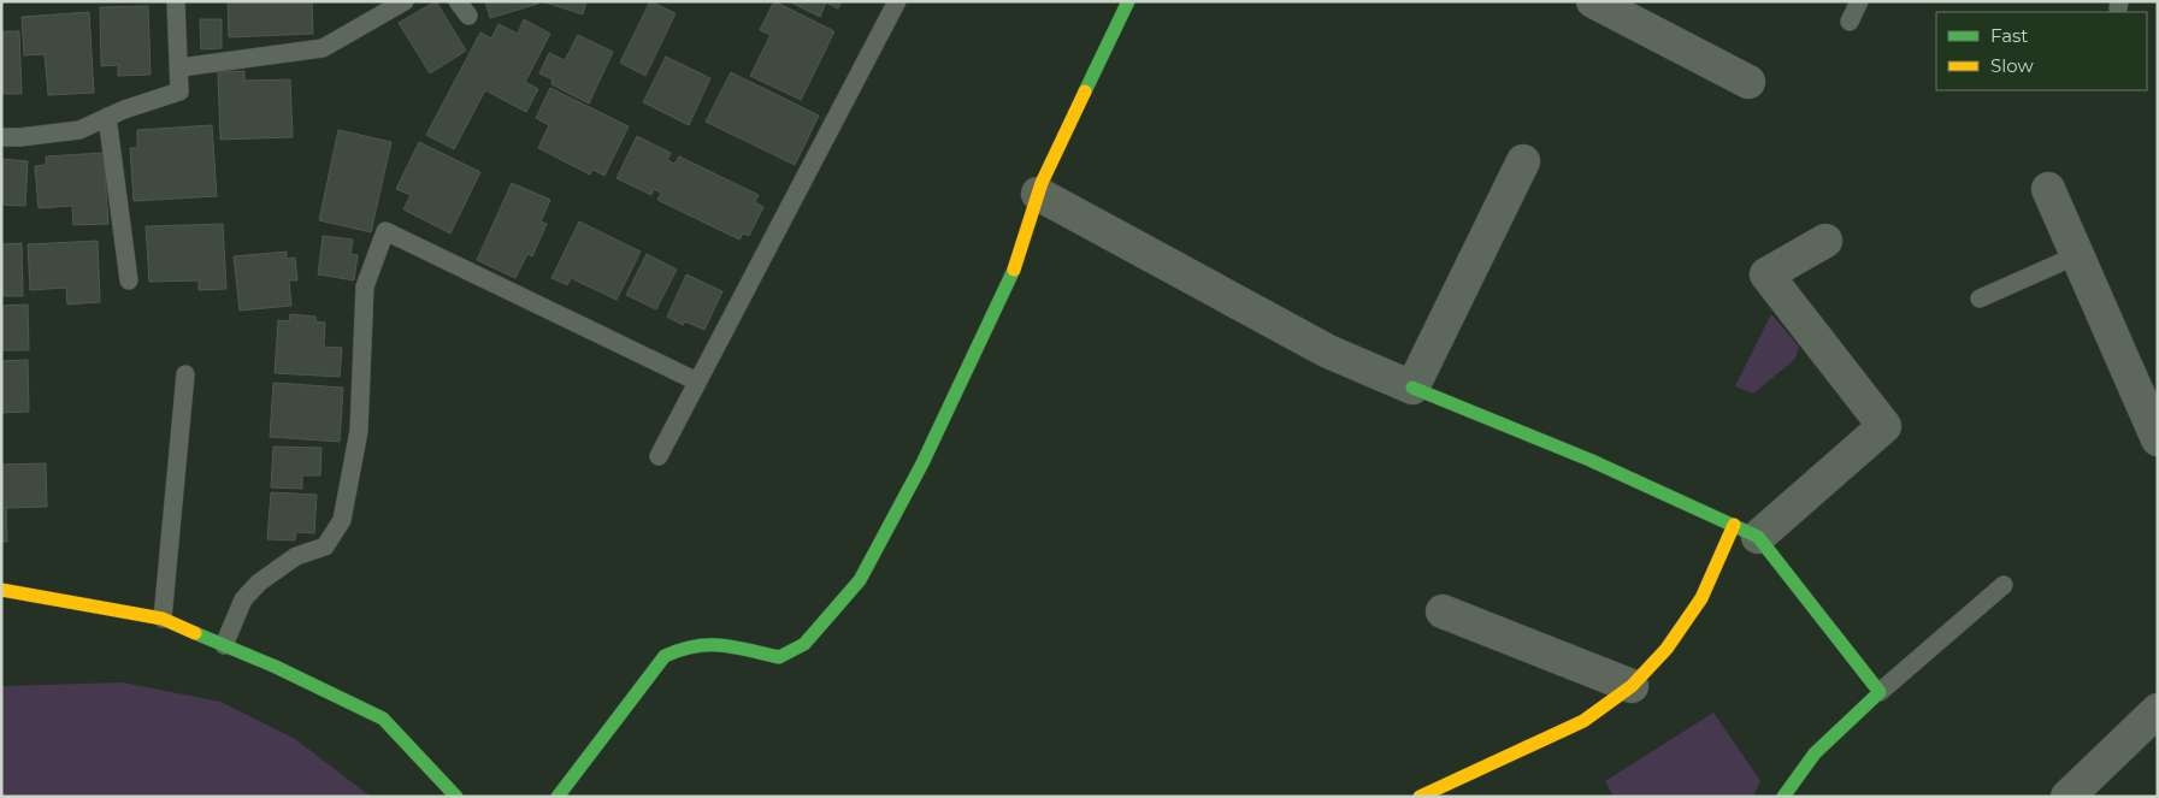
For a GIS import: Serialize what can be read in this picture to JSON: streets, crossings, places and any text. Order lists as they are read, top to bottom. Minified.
{"legend":["Fast","Slow"]}
